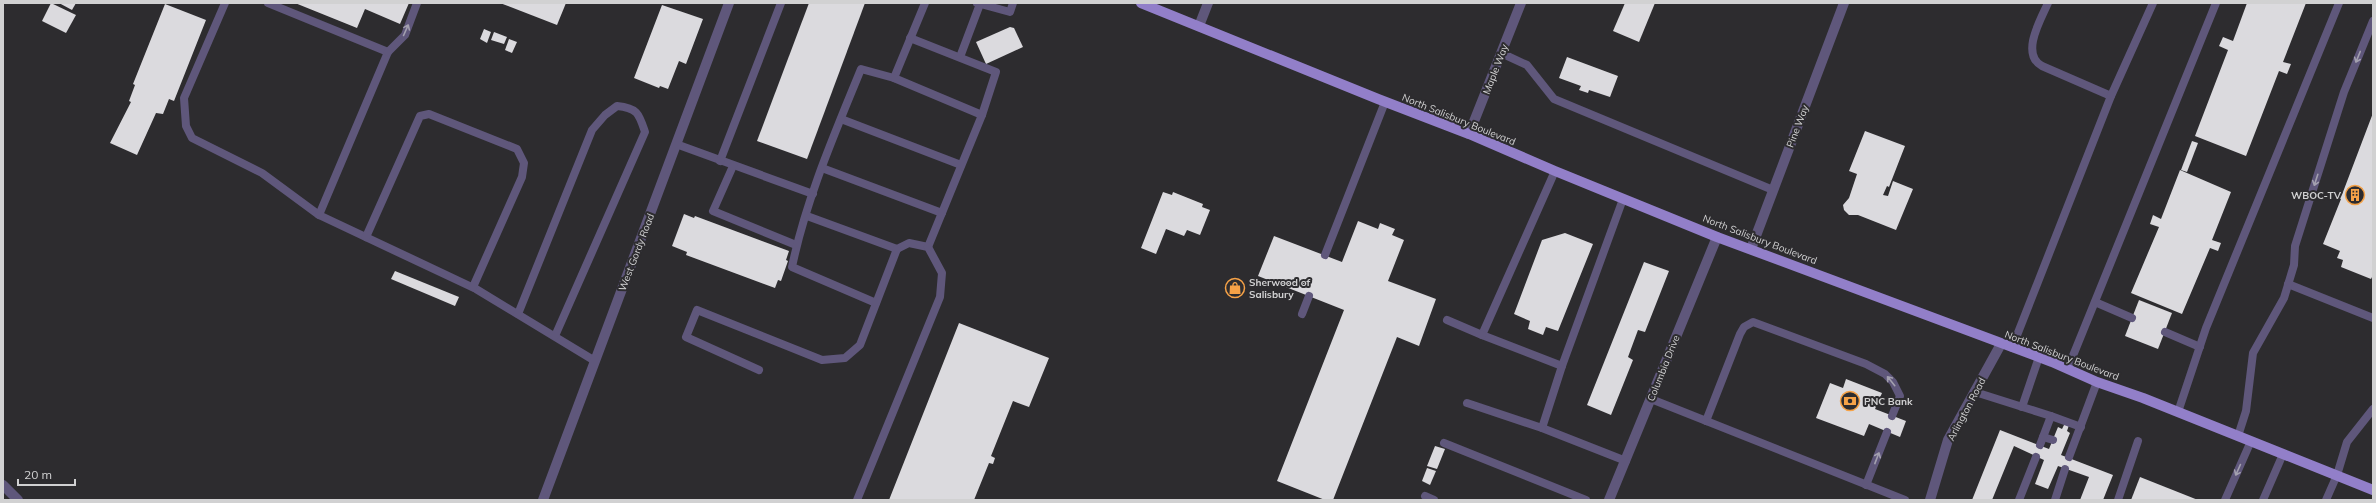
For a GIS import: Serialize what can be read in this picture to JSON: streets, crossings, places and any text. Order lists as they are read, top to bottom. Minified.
{"streets":{"main road":["North Salisbury Boulevard"],"street":["Maple Way","Pine Way","West Gordy Road","Columbia Drive","Arlington Road"]},"crossings":[["Maple Way","North Salisbury Boulevard"],["North Salisbury Boulevard","Pine Way"],["North Salisbury Boulevard","Columbia Drive"],["North Salisbury Boulevard","Arlington Road"]],"places":{"building":["WBOC-TV"],"shop":["Sherwood of Salisbury"],"bank":["PNC Bank"]},"scale_bar":"20 m"}
